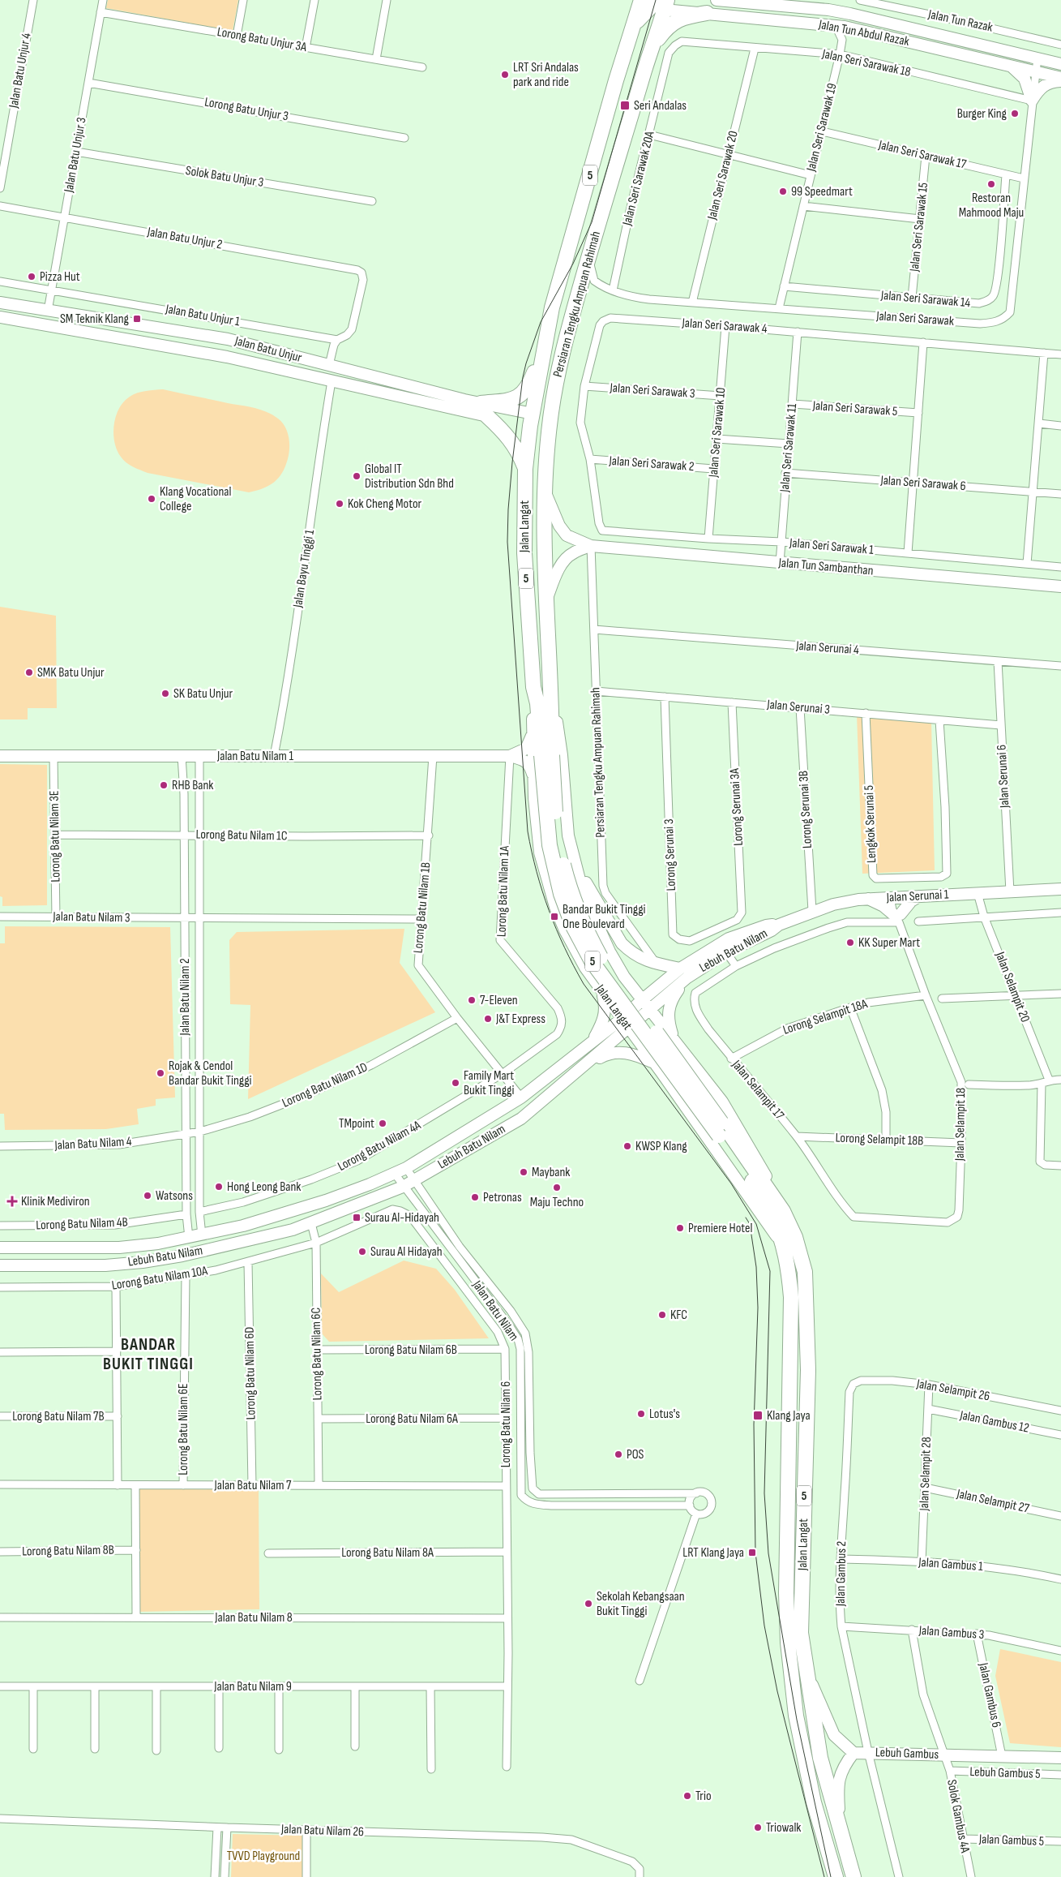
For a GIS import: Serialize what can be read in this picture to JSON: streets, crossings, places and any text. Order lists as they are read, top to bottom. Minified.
{"streets":{"highway":["5","Persiaran Tengku Ampuan Rahimah","Jalan Langat"],"main road":["Jalan Tun Abdul Razak","Jalan Batu Unjur","Jalan Tun Sambanthan","Jalan Batu Nilam 1","Jalan Serunai 1","Lebuh Batu Nilam","Lebuh Gambus"],"street":["Jalan Tun Razak","Lorong Batu Unjur 3A","Jalan Seri Sarawak 18","Jalan Batu Unjur 4","Lorong Batu Unjur 3","Jalan Seri Sarawak 19","Jalan Batu Unjur 3","Jalan Seri Sarawak 17","Jalan Seri Sarawak 20","Solok Batu Unjur 3","Jalan Seri Sarawak 20A","Jalan Seri Sarawak 15","Jalan Batu Unjur 2","Jalan Seri Sarawak 14","Jalan Batu Unjur 1","Jalan Seri Sarawak","Jalan Seri Sarawak 4","Jalan Seri Sarawak 3","Jalan Seri Sarawak 5","Jalan Seri Sarawak 10","Jalan Seri Sarawak 11","Jalan Seri Sarawak 2","Jalan Seri Sarawak 6","Jalan Seri Sarawak 1","Jalan Bayu Tinggi 1","Jalan Serunai 4","Jalan Serunai 3","Jalan Serunai 6","Lorong Serunai 3A","Lorong Serunai 3B","Lengkok Serunai 5","Lorong Batu Nilam 1C","Lorong Batu Nilam 3E","Lorong Serunai 3","Lorong Batu Nilam 1A","Lorong Batu Nilam 1B","Jalan Batu Nilam 3","Jalan Selampit 20","Jalan Batu Nilam 2","Lorong Selampit 18A","Lorong Batu Nilam 1D","Jalan Selampit 17","Jalan Selampit 18","Lorong Selampit 18B","Jalan Batu Nilam 4","Lorong Batu Nilam 4A","Lorong Batu Nilam 4B","Lorong Batu Nilam 10A","Jalan Batu Nilam","Lorong Batu Nilam 6B","Lorong Batu Nilam 6C","Lorong Batu Nilam 6D","Jalan Selampit 26","Lorong Batu Nilam 7B","Lorong Batu Nilam 6A","Jalan Gambus 12","Lorong Batu Nilam 6","Lorong Batu Nilam 6E","Jalan Selampit 28","Jalan Batu Nilam 7","Jalan Selampit 27","Lorong Batu Nilam 8B","Lorong Batu Nilam 8A","Jalan Gambus 1","Jalan Gambus 2","Jalan Batu Nilam 8","Jalan Gambus 3","Jalan Batu Nilam 9","Jalan Gambus 6","Lebuh Gambus 5","Solok Gambus 4A","Jalan Batu Nilam 26","Jalan Gambus 5"]},"crossings":[["Jalan Tun Abdul Razak","Persiaran Tengku Ampuan Rahimah"],["Jalan Tun Abdul Razak","Jalan Seri Sarawak"],["Lorong Batu Unjur 3A","Jalan Batu Unjur 3"],["Jalan Seri Sarawak 18","Jalan Seri Sarawak 19"],["Jalan Seri Sarawak 18","Jalan Seri Sarawak 20"],["Jalan Seri Sarawak 18","Jalan Seri Sarawak 20A"],["Jalan Seri Sarawak 18","Jalan Seri Sarawak"],["Lorong Batu Unjur 3","Jalan Batu Unjur 3"],["Jalan Seri Sarawak 19","Jalan Seri Sarawak 17"],["Jalan Seri Sarawak 19","Jalan Seri Sarawak 14"],["Jalan Seri Sarawak 19","Jalan Seri Sarawak"],["Jalan Batu Unjur 3","Solok Batu Unjur 3"],["Jalan Batu Unjur 3","Jalan Batu Unjur 2"],["Jalan Batu Unjur 3","Jalan Batu Unjur 1"],["Jalan Batu Unjur 3","Jalan Batu Unjur"],["Jalan Seri Sarawak 17","Jalan Seri Sarawak 15"],["Jalan Seri Sarawak 17","Jalan Seri Sarawak 14"],["Jalan Seri Sarawak 17","Jalan Seri Sarawak"],["Jalan Seri Sarawak 20","Jalan Seri Sarawak"],["Jalan Seri Sarawak 20A","Jalan Seri Sarawak"],["Jalan Seri Sarawak 15","Jalan Seri Sarawak 14"],["Jalan Batu Unjur 2","Jalan Batu Unjur 1"],["Persiaran Tengku Ampuan Rahimah","Jalan Seri Sarawak"],["Persiaran Tengku Ampuan Rahimah","Jalan Batu Unjur"],["Persiaran Tengku Ampuan Rahimah","Jalan Langat"],["Persiaran Tengku Ampuan Rahimah","Jalan Tun Sambanthan"],["Persiaran Tengku Ampuan Rahimah","Jalan Serunai 4"],["Persiaran Tengku Ampuan Rahimah","Jalan Serunai 3"],["Jalan Seri Sarawak 4","Jalan Seri Sarawak 3"],["Jalan Seri Sarawak 4","Jalan Seri Sarawak 10"],["Jalan Seri Sarawak 4","Jalan Seri Sarawak 11"],["Jalan Seri Sarawak 4","Jalan Seri Sarawak 2"],["Jalan Seri Sarawak 4","Jalan Seri Sarawak 1"],["Jalan Batu Unjur","Jalan Langat"],["Jalan Batu Unjur","Jalan Bayu Tinggi 1"],["Jalan Seri Sarawak 3","Jalan Seri Sarawak 10"],["Jalan Seri Sarawak 5","Jalan Seri Sarawak 11"],["Jalan Seri Sarawak 10","Jalan Seri Sarawak 2"],["Jalan Seri Sarawak 10","Jalan Seri Sarawak 1"],["Jalan Seri Sarawak 11","Jalan Seri Sarawak 6"],["Jalan Seri Sarawak 11","Jalan Seri Sarawak 1"],["Jalan Seri Sarawak 11","Jalan Tun Sambanthan"],["Jalan Langat","Lebuh Batu Nilam"],["Jalan Bayu Tinggi 1","Jalan Batu Nilam 1"],["Jalan Serunai 4","Jalan Serunai 6"],["Jalan Serunai 3","Jalan Serunai 6"],["Jalan Serunai 3","Lorong Serunai 3A"],["Jalan Serunai 3","Lorong Serunai 3B"],["Jalan Serunai 3","Lengkok Serunai 5"],["Jalan Serunai 3","Lorong Serunai 3"],["Jalan Batu Nilam 1","Lorong Batu Nilam 3E"],["Jalan Batu Nilam 1","Lorong Batu Nilam 1A"],["Jalan Batu Nilam 1","Lorong Batu Nilam 1B"],["Jalan Batu Nilam 1","Jalan Batu Nilam 2"],["Jalan Serunai 6","Jalan Serunai 1"],["Lorong Serunai 3A","Lorong Serunai 3"],["Lorong Serunai 3B","Jalan Serunai 1"],["Lorong Batu Nilam 1C","Lorong Batu Nilam 3E"],["Lorong Batu Nilam 1C","Lorong Batu Nilam 1B"],["Lorong Batu Nilam 1C","Jalan Batu Nilam 2"],["Lorong Batu Nilam 3E","Jalan Batu Nilam 3"],["Lorong Batu Nilam 1A","Lorong Batu Nilam 1B"],["Lorong Batu Nilam 1A","Lorong Batu Nilam 4A"],["Jalan Serunai 1","Lebuh Batu Nilam"],["Jalan Serunai 1","Jalan Selampit 20"],["Jalan Serunai 1","Jalan Selampit 18"],["Lorong Batu Nilam 1B","Lebuh Batu Nilam"],["Lorong Batu Nilam 1B","Lorong Batu Nilam 1D"],["Lorong Batu Nilam 1B","Lorong Batu Nilam 4A"],["Jalan Batu Nilam 3","Jalan Batu Nilam 2"],["Lebuh Batu Nilam","Jalan Batu Nilam 2"],["Lebuh Batu Nilam","Jalan Batu Nilam"],["Lebuh Batu Nilam","Lorong Batu Nilam 6C"],["Jalan Batu Nilam 2","Lorong Batu Nilam 1D"],["Jalan Batu Nilam 2","Jalan Batu Nilam 4"],["Jalan Batu Nilam 2","Lorong Batu Nilam 4A"],["Jalan Batu Nilam 2","Lorong Batu Nilam 4B"],["Lorong Selampit 18A","Jalan Selampit 17"],["Lorong Selampit 18A","Jalan Selampit 18"],["Lorong Batu Nilam 1D","Jalan Batu Nilam 4"],["Jalan Selampit 17","Jalan Selampit 18"],["Jalan Selampit 17","Lorong Selampit 18B"],["Jalan Selampit 18","Lorong Selampit 18B"],["Lorong Batu Nilam 10A","Lorong Batu Nilam 6C"],["Lorong Batu Nilam 10A","Lorong Batu Nilam 6D"],["Lorong Batu Nilam 10A","Lorong Batu Nilam 6"],["Lorong Batu Nilam 10A","Lorong Batu Nilam 6E"],["Lorong Batu Nilam 6B","Lorong Batu Nilam 6C"],["Lorong Batu Nilam 6B","Lorong Batu Nilam 6"],["Lorong Batu Nilam 6C","Lorong Batu Nilam 6A"],["Lorong Batu Nilam 6C","Lorong Batu Nilam 6"],["Lorong Batu Nilam 6C","Jalan Batu Nilam 7"],["Lorong Batu Nilam 6D","Jalan Batu Nilam 7"],["Jalan Selampit 26","Jalan Selampit 28"],["Jalan Selampit 26","Jalan Gambus 2"],["Lorong Batu Nilam 6A","Lorong Batu Nilam 6"],["Jalan Gambus 12","Jalan Selampit 28"],["Lorong Batu Nilam 6","Jalan Batu Nilam 7"],["Lorong Batu Nilam 6","Lorong Batu Nilam 8A"],["Lorong Batu Nilam 6","Jalan Batu Nilam 8"],["Lorong Batu Nilam 6","Jalan Batu Nilam 9"],["Lorong Batu Nilam 6E","Jalan Batu Nilam 7"],["Jalan Selampit 28","Jalan Selampit 27"],["Jalan Selampit 28","Jalan Gambus 1"],["Jalan Gambus 1","Jalan Gambus 2"],["Jalan Gambus 2","Jalan Gambus 3"],["Jalan Gambus 2","Lebuh Gambus"],["Jalan Gambus 3","Jalan Gambus 6"],["Jalan Gambus 3","Solok Gambus 4A"],["Jalan Gambus 6","Lebuh Gambus"],["Lebuh Gambus","Solok Gambus 4A"],["Lebuh Gambus 5","Solok Gambus 4A"],["Solok Gambus 4A","Jalan Gambus 5"]],"districts":["BANDAR BUKIT TINGGI"],"parks":["TVVD Playground"],"places":{"other":["LRT Sri Andalas park and ride","Burger King","Restoran Mahmood Maju","99 Speedmart","Pizza Hut","Global IT Distribution Sdn Bhd","Klang Vocational College","Kok Cheng Motor","SMK Batu Unjur","SK Batu Unjur","RHB Bank","KK Super Mart","7-Eleven","J&T Express","Rojak & Cendol Bandar Bukit Tinggi","Family Mart Bukit Tinggi","TMpoint","KWSP Klang","Maybank","Hong Leong Bank","Maju Techno","Watsons","Petronas","Premiere Hotel","Surau Al Hidayah","KFC","Lotus's","POS","Sekolah Kebangsaan Bukit Tinggi","Trio","Triowalk"],"transit":["Seri Andalas","SM Teknik Klang","Bandar Bukit Tinggi One Boulevard","Surau Al-Hidayah","Klang Jaya","LRT Klang Jaya"],"health":["Klinik Mediviron"]}}
